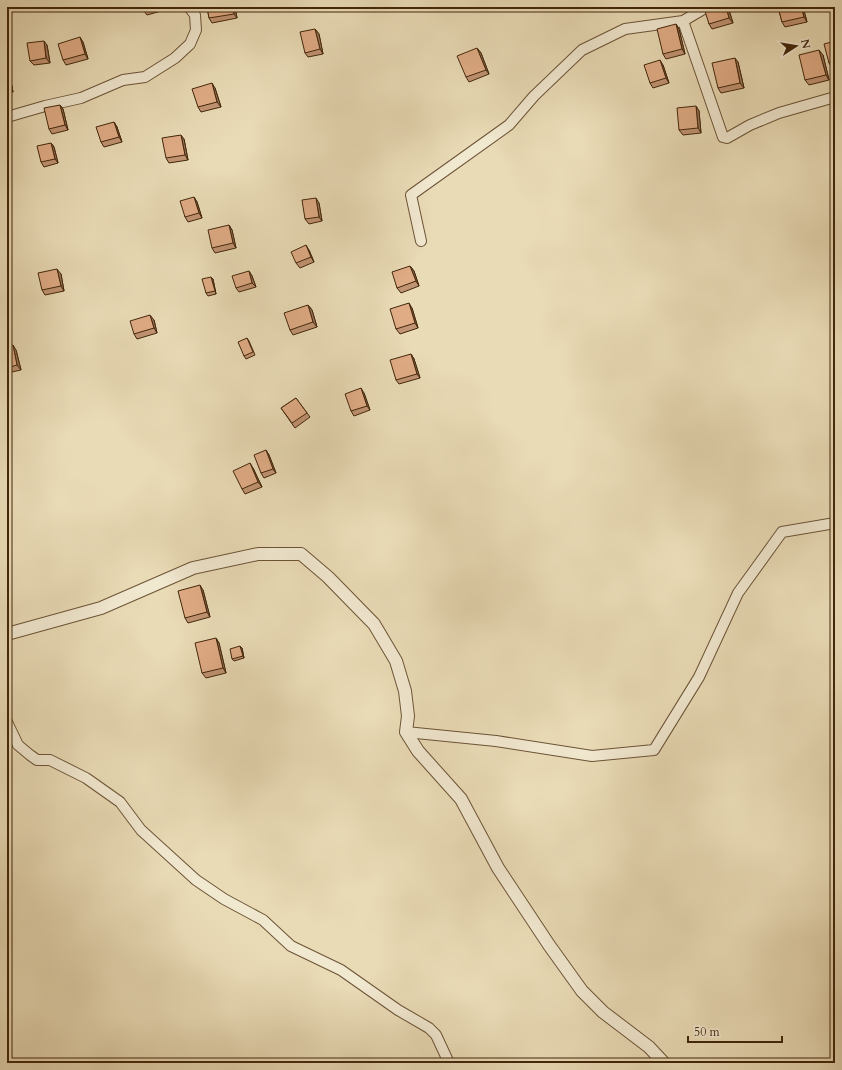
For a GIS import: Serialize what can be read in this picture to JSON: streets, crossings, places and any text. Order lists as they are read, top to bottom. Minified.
{"scale_bar":"50 m","north":"right"}
